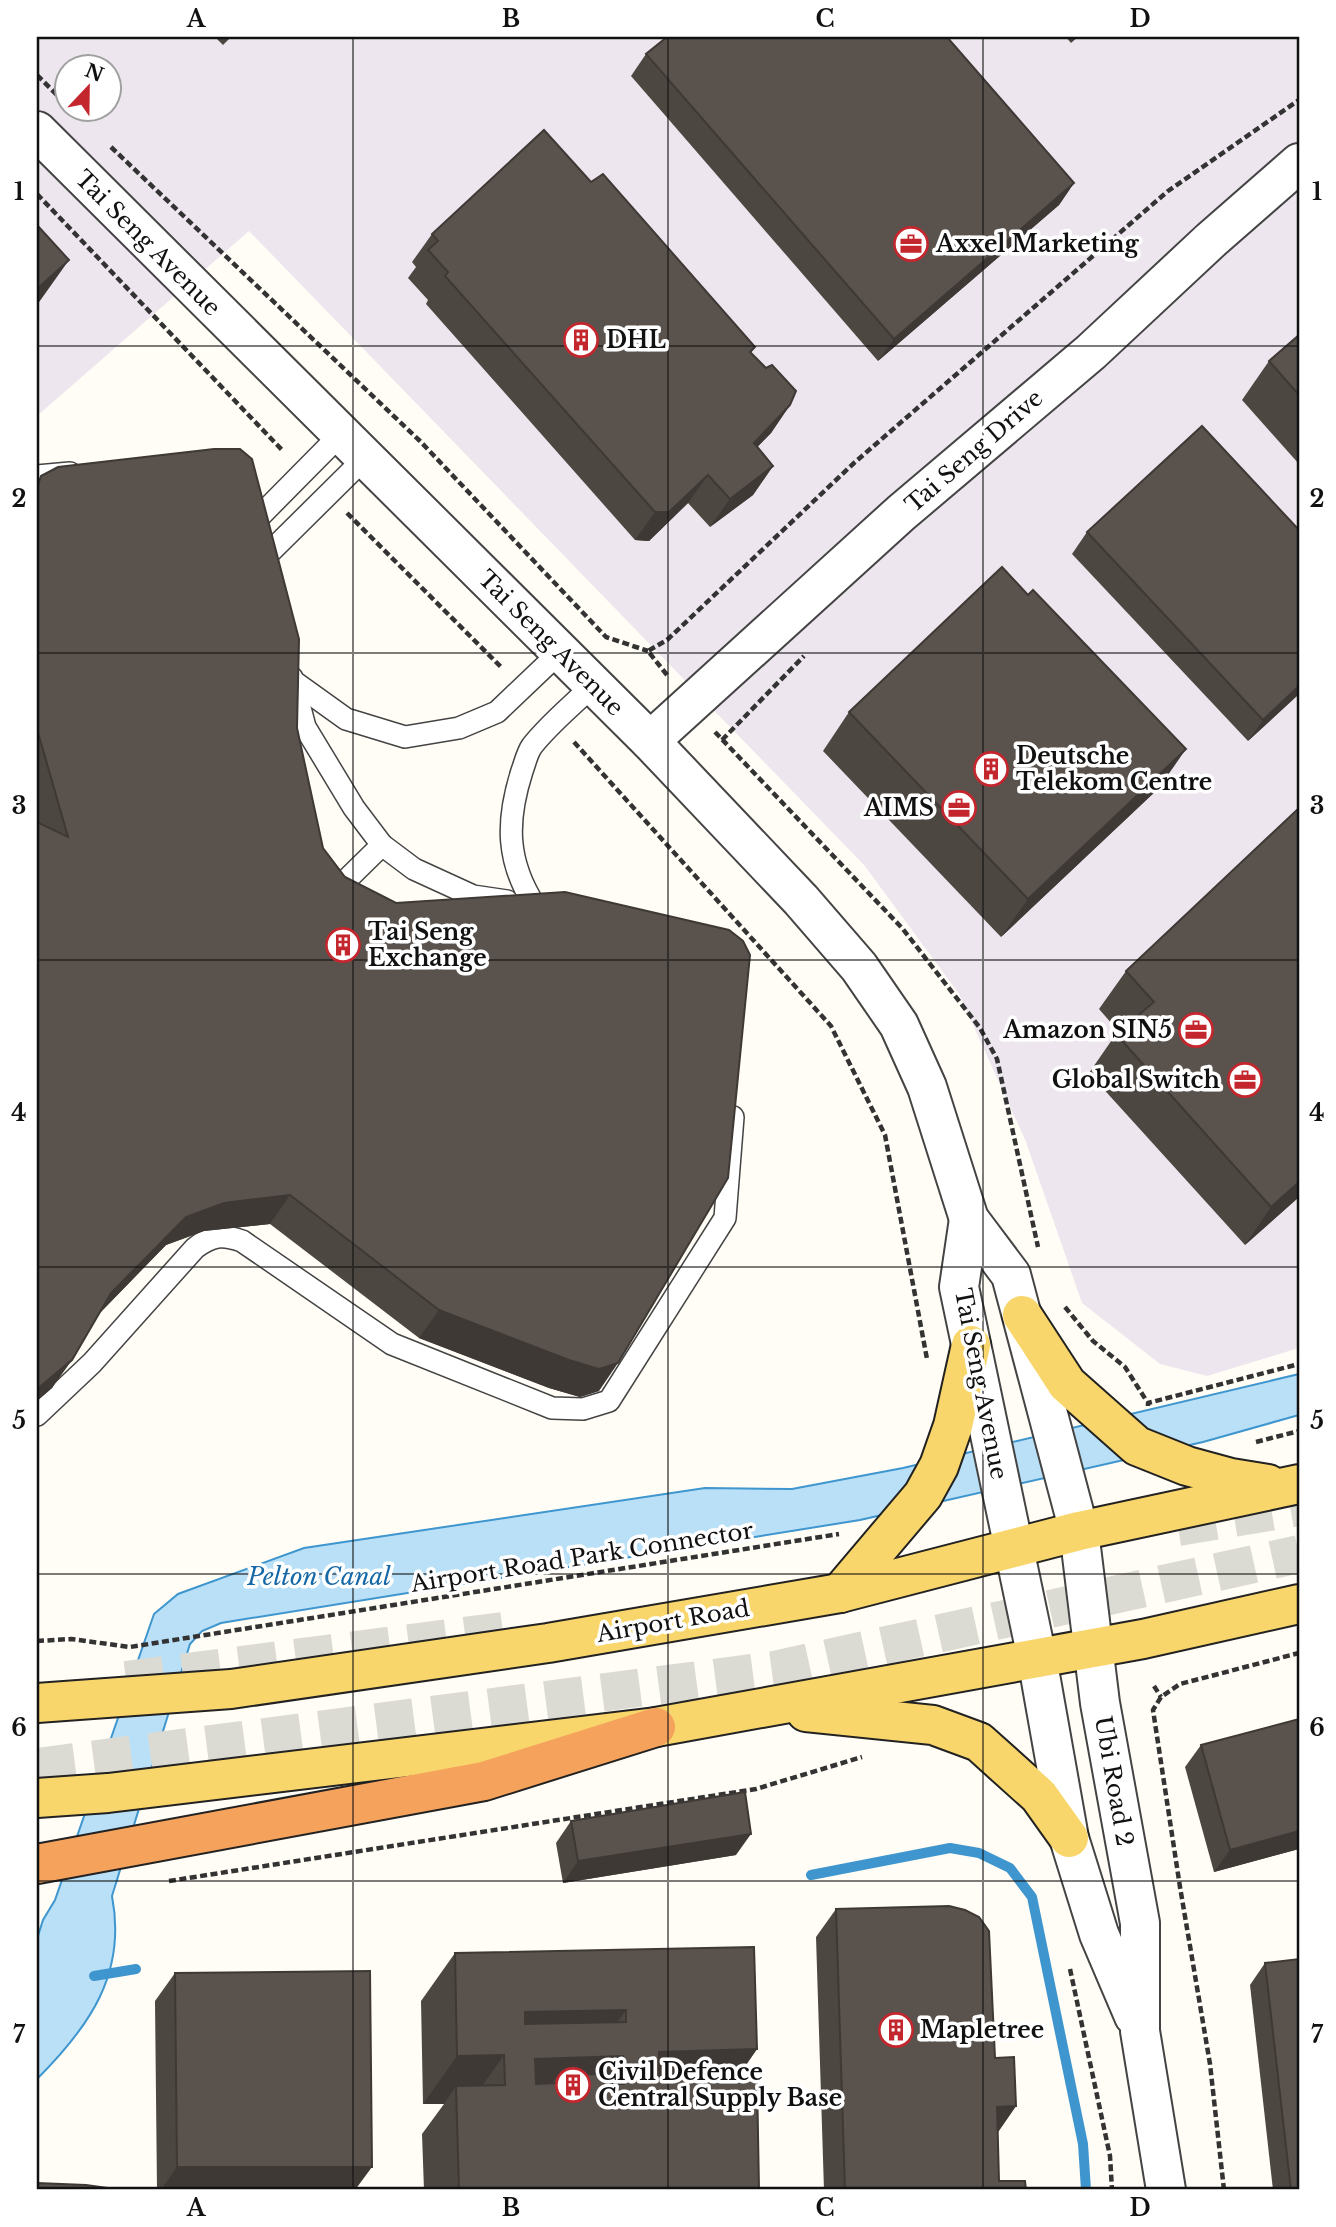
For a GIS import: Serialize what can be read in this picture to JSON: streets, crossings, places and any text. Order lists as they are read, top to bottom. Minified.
{"streets":{"main road":["Airport Road"],"street":["Tai Seng Avenue","Tai Seng Drive","Ubi Road 2"],"path":["Airport Road Park Connector"]},"crossings":[["Tai Seng Avenue","Tai Seng Drive"],["Tai Seng Avenue","Airport Road"],["Tai Seng Avenue","Ubi Road 2"],["Airport Road","Ubi Road 2"]],"water":["Pelton Canal"],"places":{"office":["Axxel Marketing","AIMS","Amazon SIN5","Global Switch"],"building":["DHL","Deutsche Telekom Centre","Tai Seng Exchange","Mapletree","Civil Defence Central Supply Base"]},"north":"top","grid":{"columns":["A","B","C","D"],"rows":["1","2","3","4","5","6","7"]}}
